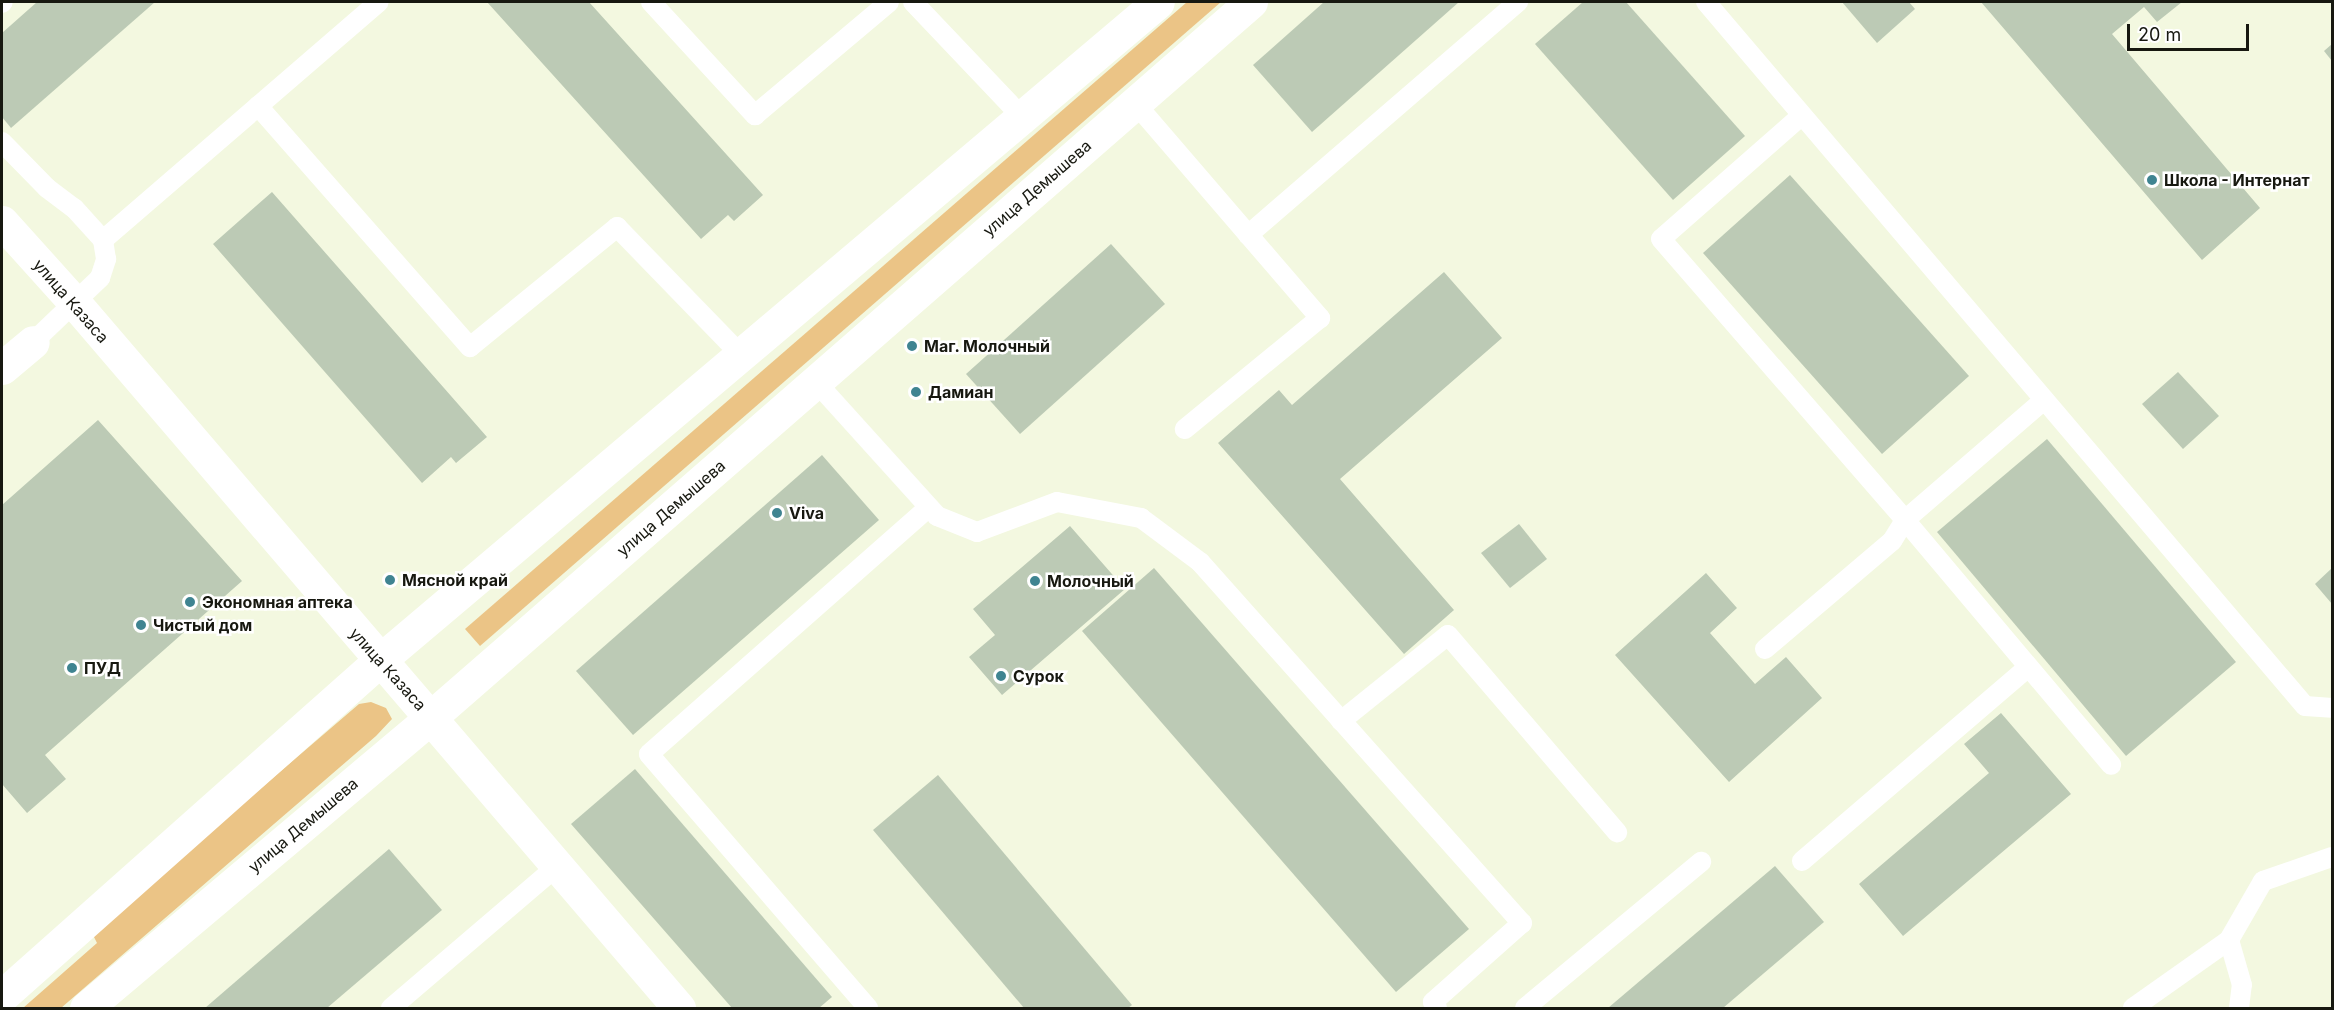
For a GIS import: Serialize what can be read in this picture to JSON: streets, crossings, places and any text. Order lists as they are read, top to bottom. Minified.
{"streets":{"street":["улица Демышева","улица Казаса"]},"crossings":[["улица Демышева","улица Казаса"]],"places":["Школа - Интернат","Маг. Молочный","Дамиан","Viva","Мясной край","Молочный","Экономная аптека","Чистый дом","ПУД","Сурок"],"scale_bar":"20 m"}
